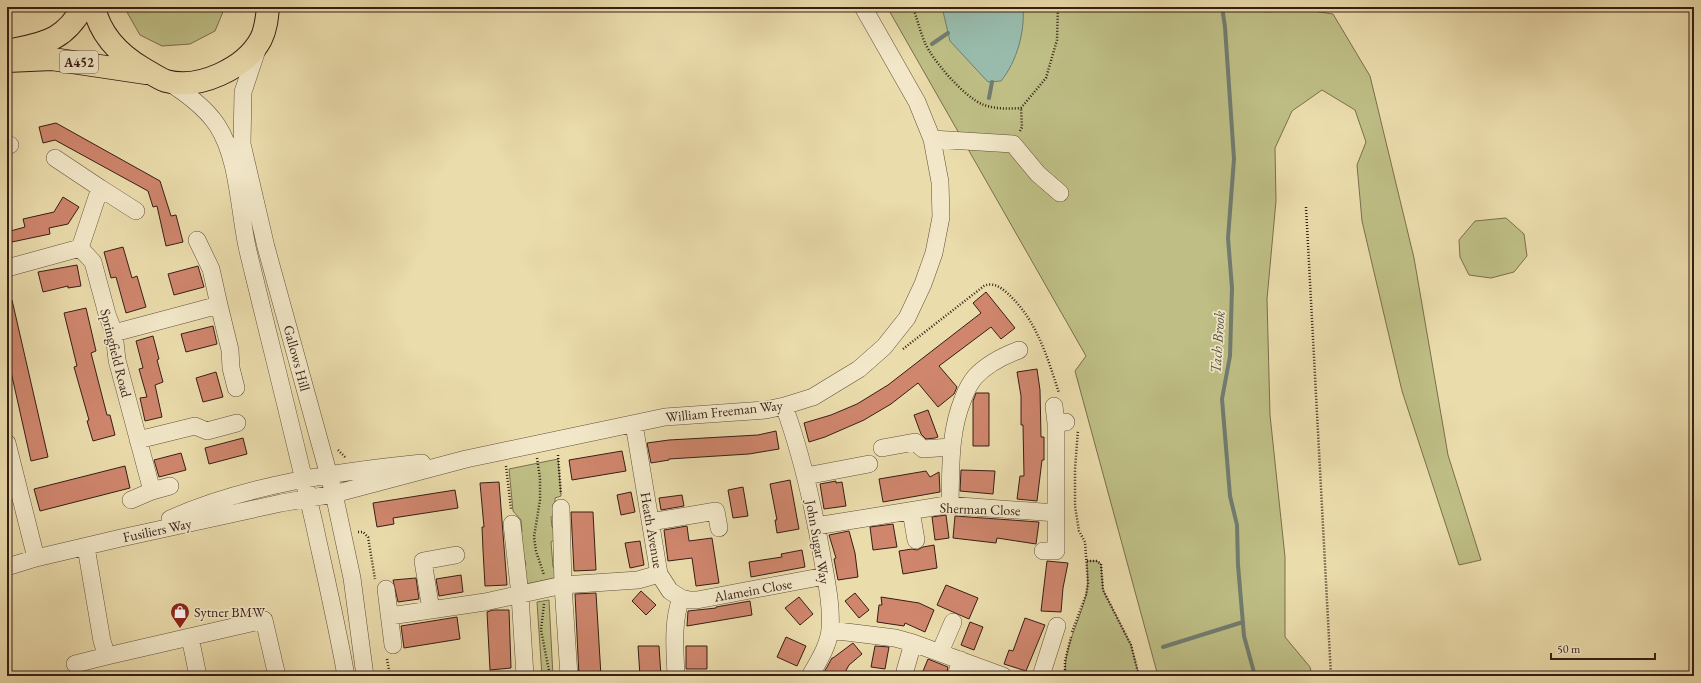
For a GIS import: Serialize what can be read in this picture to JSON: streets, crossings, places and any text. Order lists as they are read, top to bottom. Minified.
{"streets":{"highway":["A452"],"street":["Springfield Road","Gallows Hill","William Freeman Way","Sherman Close","Fusiliers Way","Heath Avenue","John Sugar Way","Alamein Close"]},"crossings":[["A452","Gallows Hill"],["Gallows Hill","Fusiliers Way"],["William Freeman Way","Fusiliers Way"],["William Freeman Way","Heath Avenue"],["William Freeman Way","John Sugar Way"],["Sherman Close","John Sugar Way"],["Heath Avenue","Alamein Close"],["John Sugar Way","Alamein Close"]],"water":["Tach Brook"],"places":{"shop":["Sytner BMW"]},"scale_bar":"50 m"}
